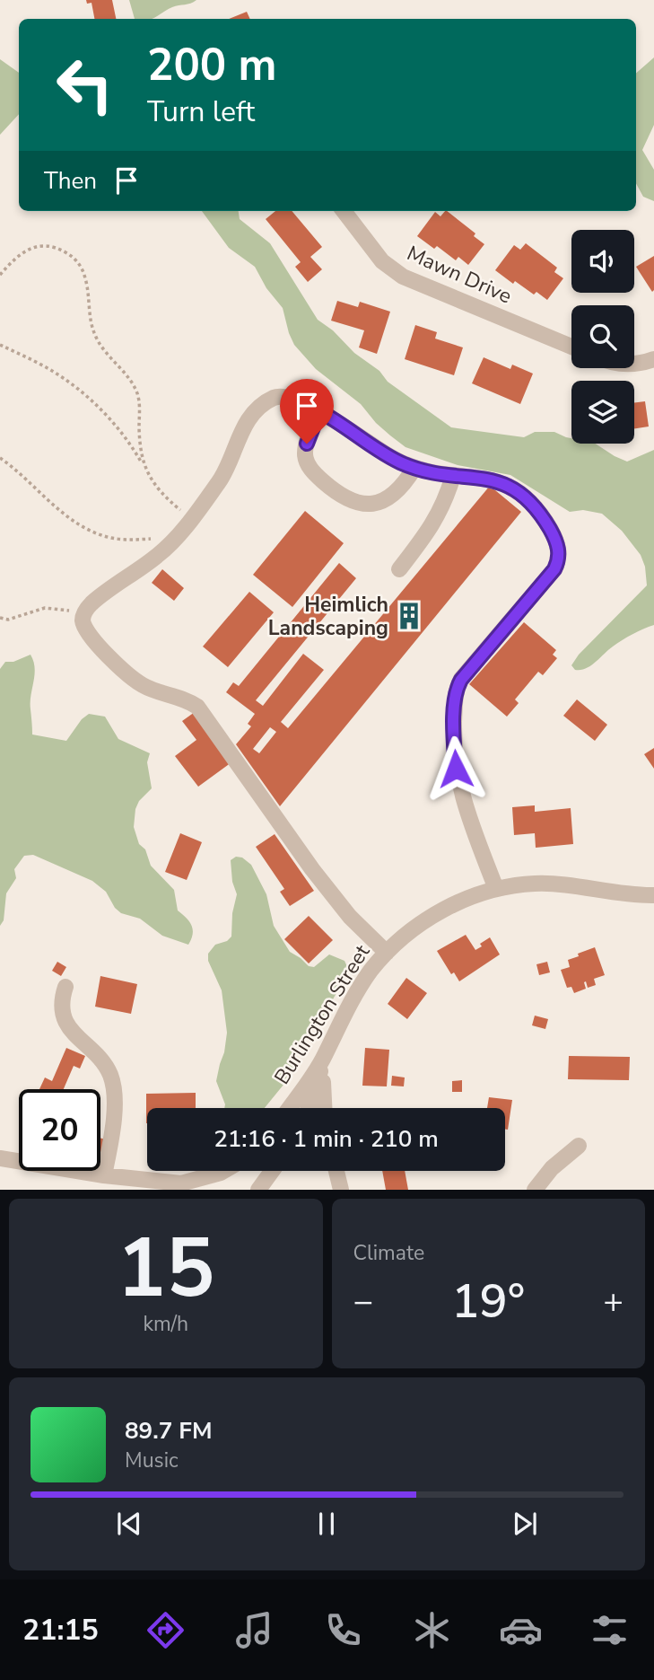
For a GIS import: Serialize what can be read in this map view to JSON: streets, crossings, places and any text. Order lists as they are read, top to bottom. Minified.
{"streets":{"street":["Mawn Drive","Burlington Street"]},"places":{"building":["Heimlich Landscaping"]},"page":{"turn":["200 m","Turn left"],"then":"Then","limit":"20","trip":"21:16 · 1 min · 210 m","tile":[["15","km/h"],"Climate"],"heat":["−","19°","+"],"song":["89.7 FM","Music"],"tabs":"21:15"}}
